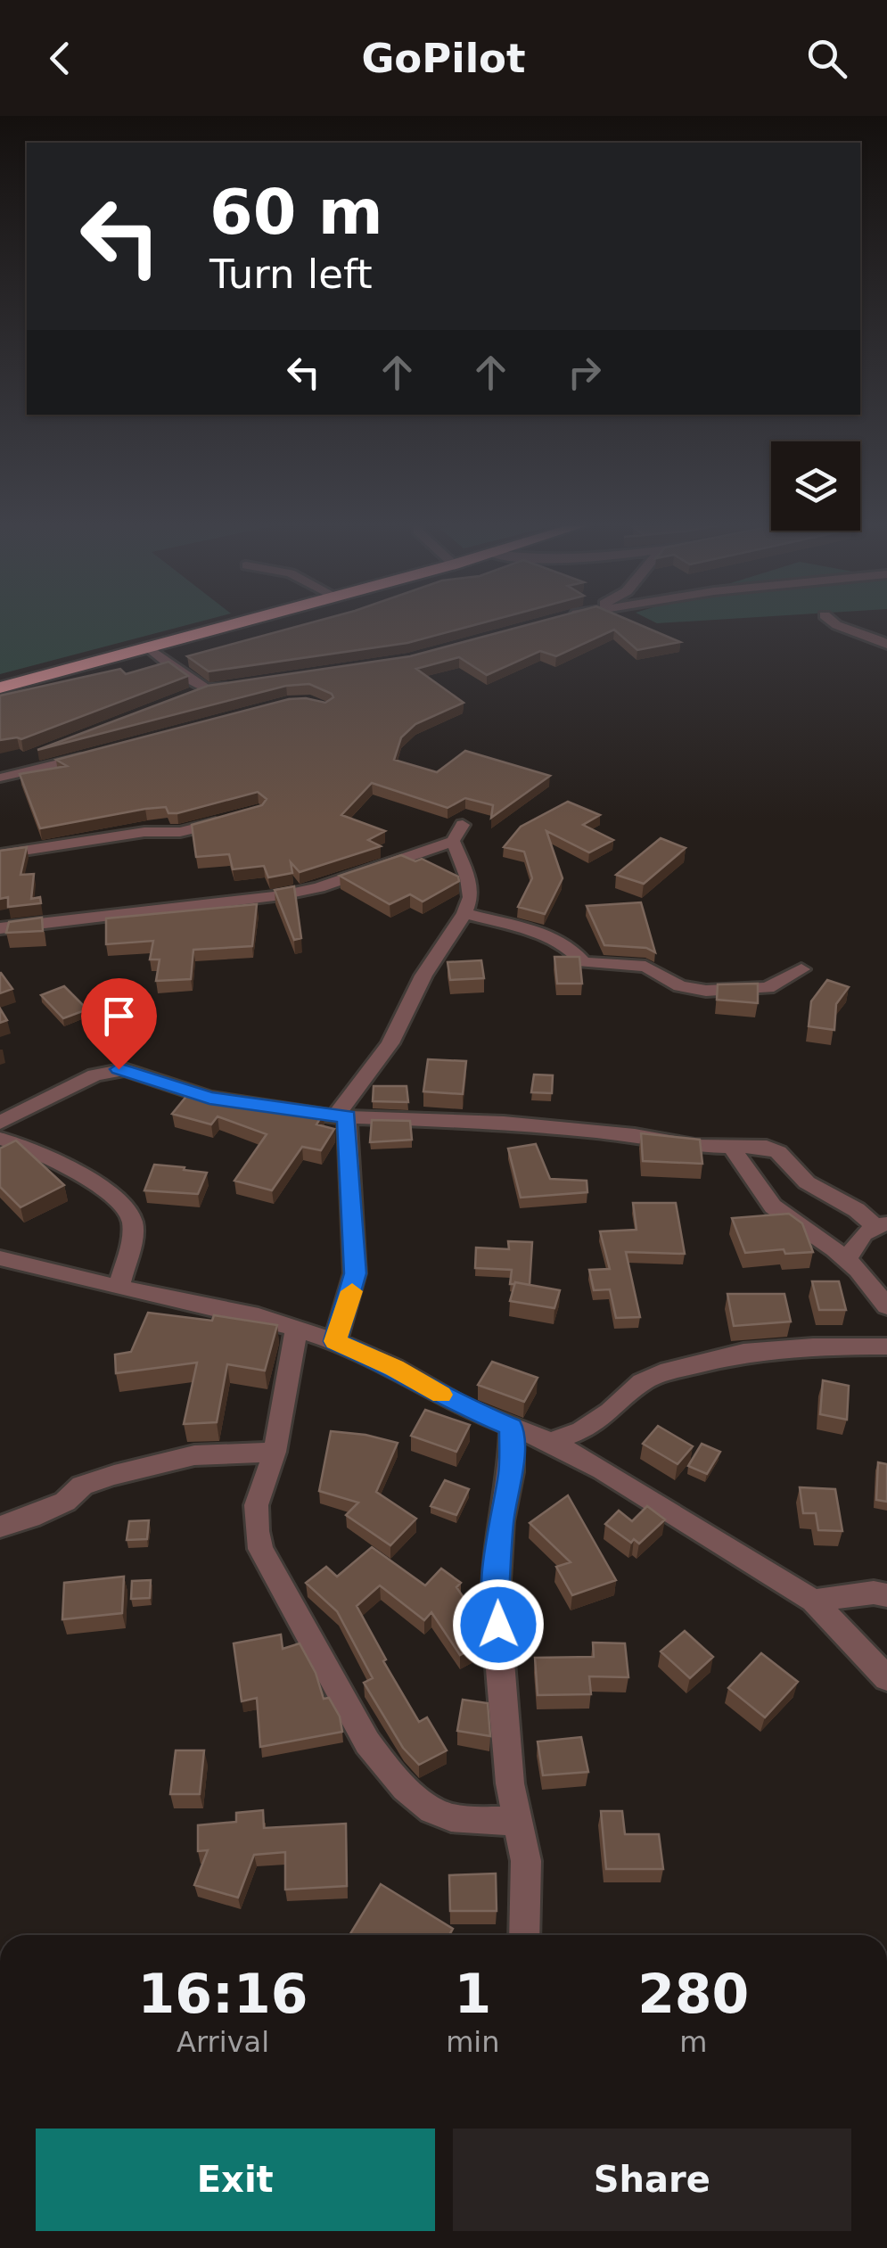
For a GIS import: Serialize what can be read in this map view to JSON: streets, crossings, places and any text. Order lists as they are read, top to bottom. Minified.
{"page":{"header":"GoPilot","turn":["60 m","Turn left"],"eta":["16:16","Arrival","1","min","280","m"],"buttons":["Exit","Share"]}}
